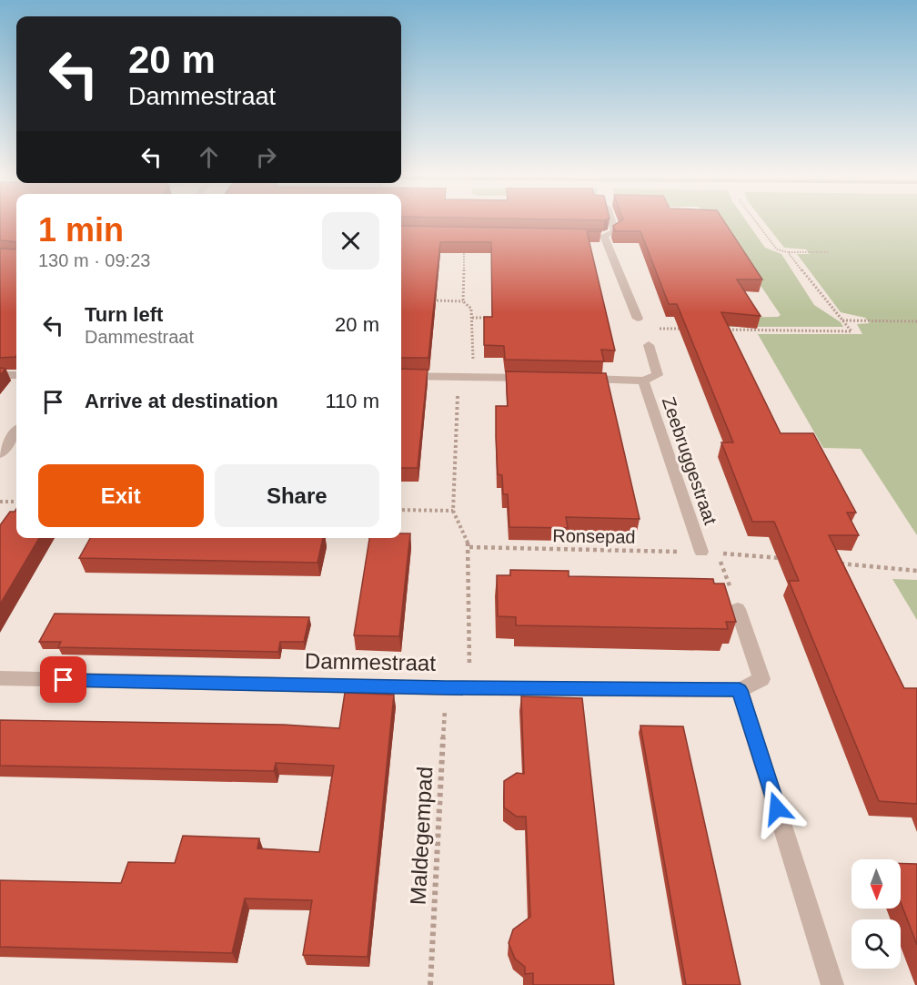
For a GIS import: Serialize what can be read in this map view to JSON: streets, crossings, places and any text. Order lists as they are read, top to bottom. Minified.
{"streets":{"street":["Zeebruggestraat","Dammestraat"],"path":["Ronsepad","Maldegempad"]},"crossings":[["Zeebruggestraat","Ronsepad"],["Dammestraat","Maldegempad"]],"north":"bottom","page":{"turn":["20 m","Dammestraat"],"heading":["1 min","130 m · 09:23"],"list":[{"name":"Turn left","note":"Dammestraat","value":"20 m"},{"name":"Arrive at destination","value":"110 m"}],"buttons":["Exit","Share"]}}
